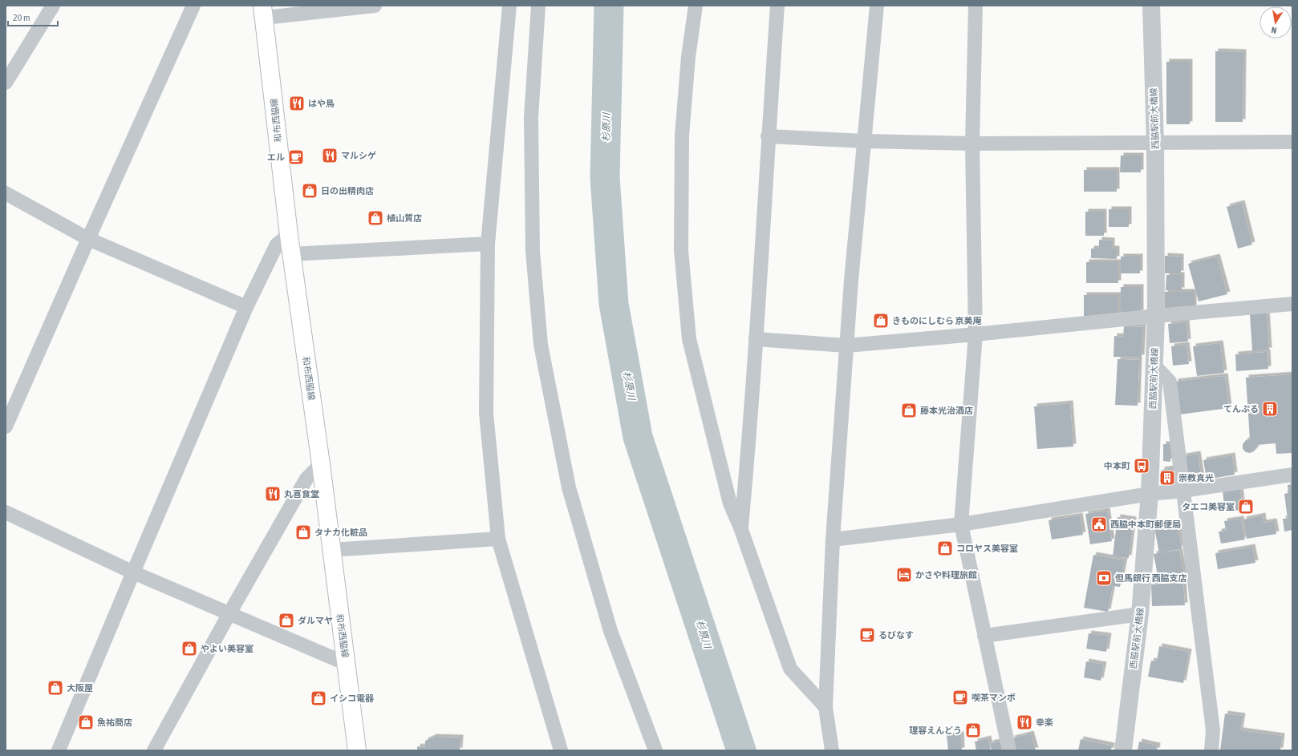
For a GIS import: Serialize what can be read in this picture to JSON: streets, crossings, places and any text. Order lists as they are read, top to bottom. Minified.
{"streets":{"main road":["和布西脇線"],"street":["西脇駅前大橋線"]},"water":["杉原川"],"places":{"restaurant":["はや鳥","マルシゲ","丸喜食堂","幸楽"],"cafe":["エル","るびなす","喫茶マンボ"],"shop":["日の出精肉店","植山質店","きものにしむら 京美庵","藤本光治酒店","タエコ美容室","タナカ化粧品","コロヤス美容室","ダルマヤ","やよい美容室","大阪屋","イシコ電器","魚祐商店","理容えんどう"],"building":["てんぷる","崇教真光"],"bus stop":["中本町"],"public building":["西脇中本町郵便局"],"hotel":["かさや料理旅館"],"bank":["但馬銀行 西脇支店"]},"scale_bar":"20 m","north":"bottom"}
